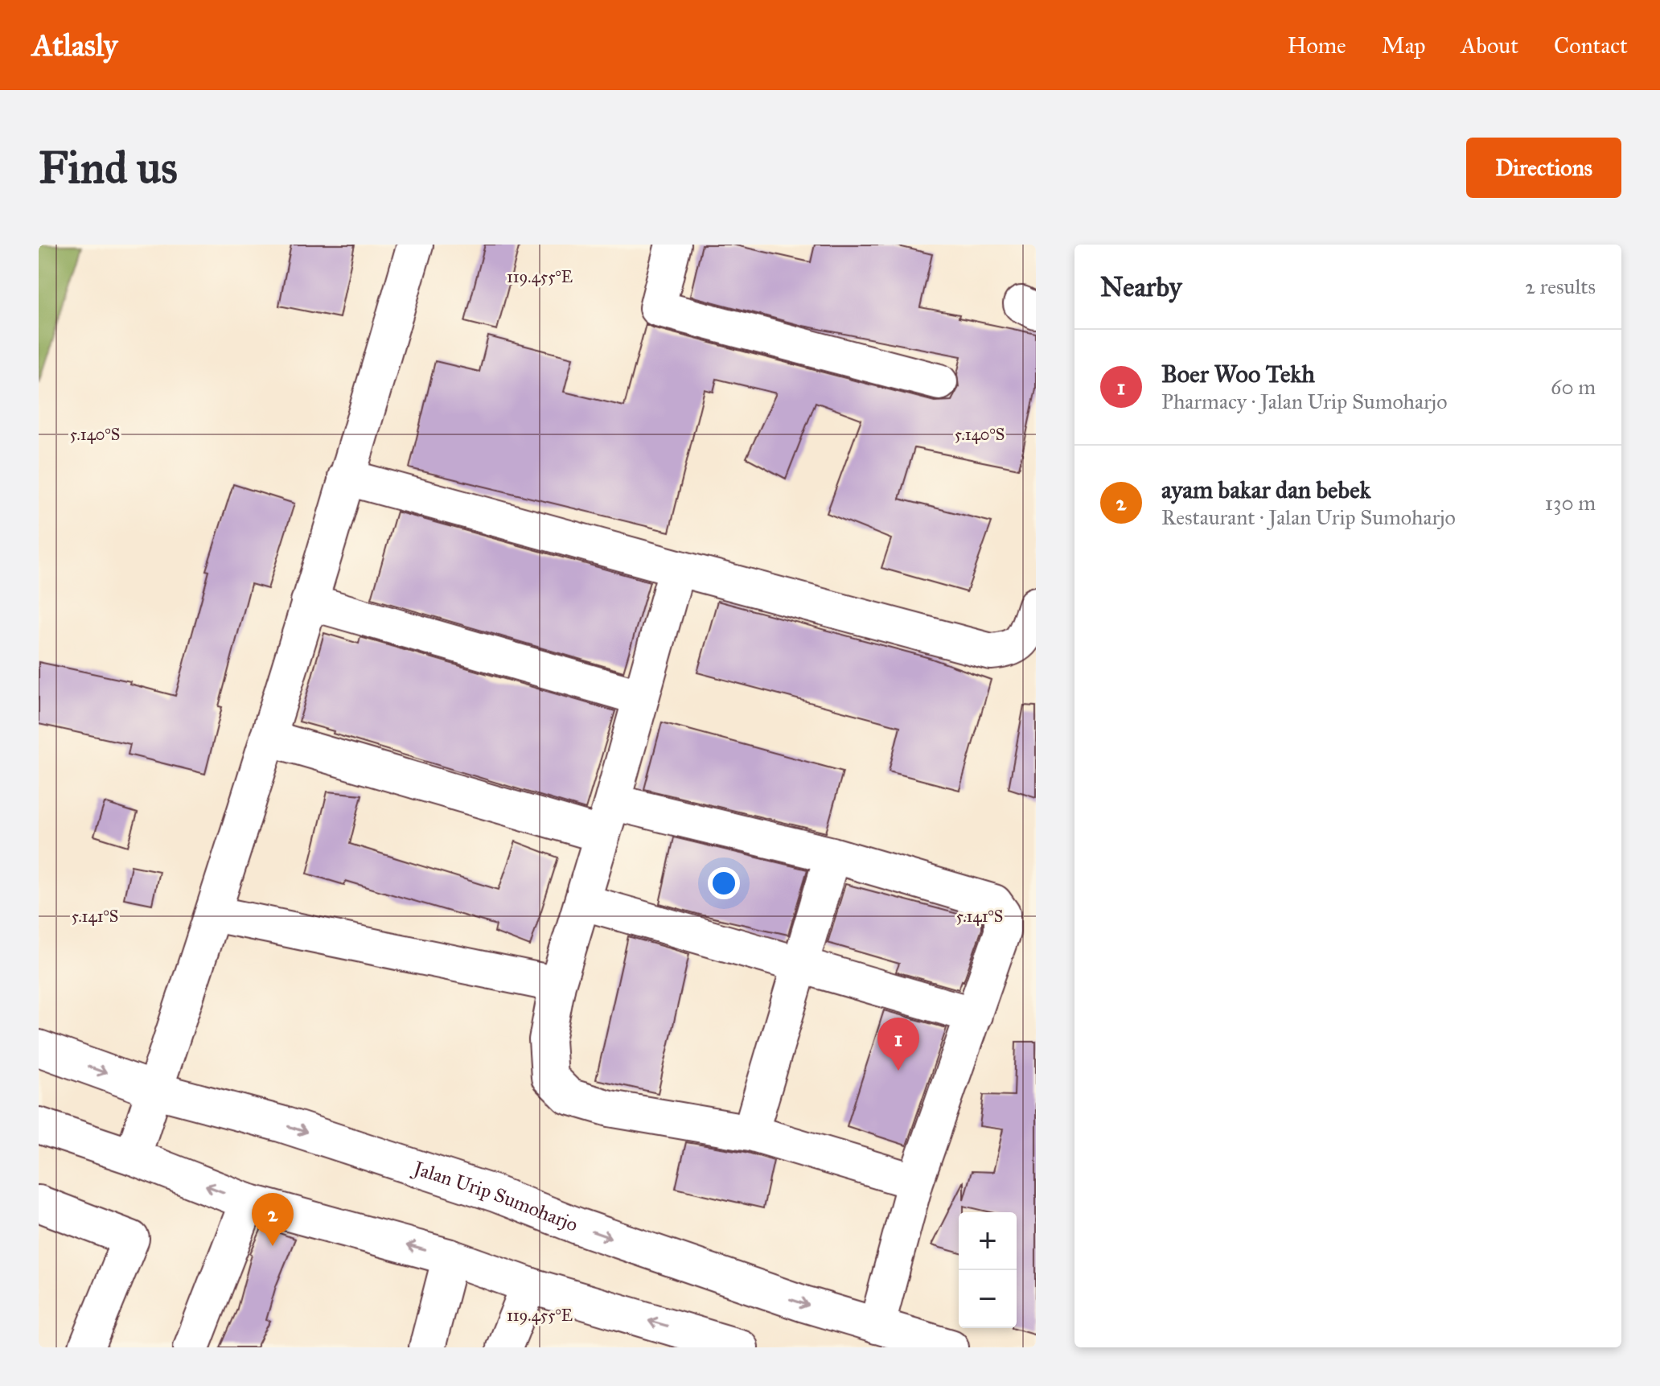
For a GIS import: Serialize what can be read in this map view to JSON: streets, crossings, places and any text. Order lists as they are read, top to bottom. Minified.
{"streets":{"main road":["Jalan Urip Sumoharjo"]},"page":{"header":"Atlasly","nav":["Home","Map","About","Contact"],"buttons":"Directions","title":"Find us","heading":["Nearby","2 results"],"list":[{"mark":"1","name":"Boer Woo Tekh","note":"Pharmacy · Jalan Urip Sumoharjo","value":"60 m"},{"mark":"2","name":"ayam bakar dan bebek","note":"Restaurant · Jalan Urip Sumoharjo","value":"130 m"}],"pins":["1","2"],"map_buttons":["+","−"]},"coordinates":["119.455°E","5.140°S","5.141°S"]}
